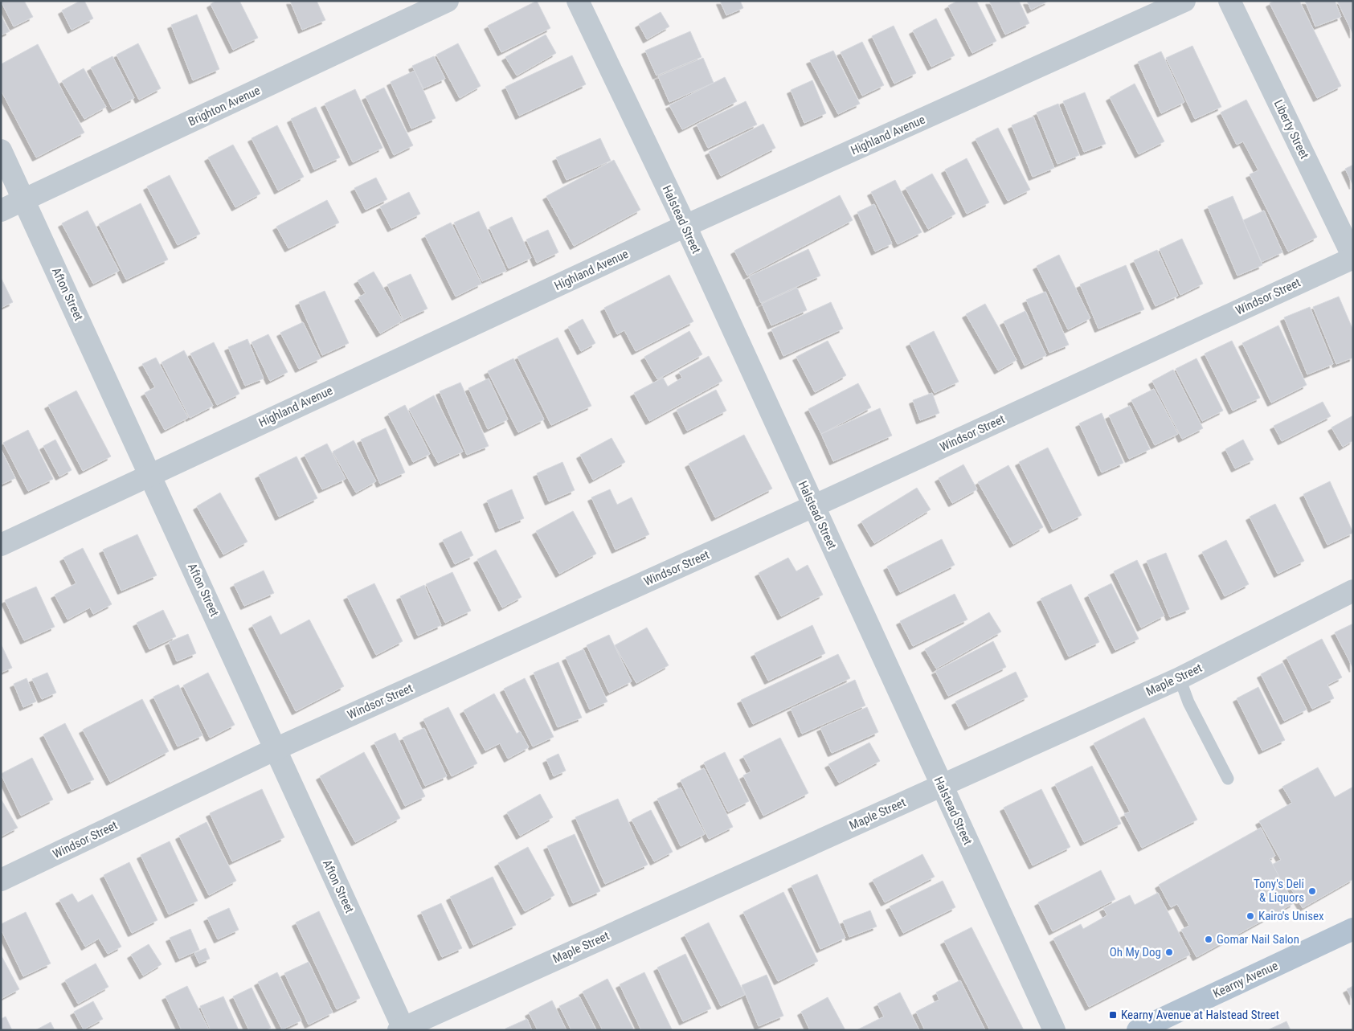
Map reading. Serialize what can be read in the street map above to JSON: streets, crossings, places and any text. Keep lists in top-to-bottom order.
{
  "streets": {
    "main road": ["Kearny Avenue"],
    "street": [
      "Brighton Avenue",
      "Liberty Street",
      "Highland Avenue",
      "Halstead Street",
      "Afton Street",
      "Windsor Street",
      "Maple Street"
    ]
  },
  "crossings": [
    ["Brighton Avenue", "Afton Street"],
    ["Liberty Street", "Windsor Street"],
    ["Highland Avenue", "Halstead Street"],
    ["Highland Avenue", "Afton Street"],
    ["Halstead Street", "Windsor Street"],
    ["Halstead Street", "Maple Street"],
    ["Afton Street", "Windsor Street"],
    ["Afton Street", "Maple Street"]
  ],
  "places": {
    "other": [
      "Tony's Deli & Liquors",
      "Kairo's Unisex",
      "Gomar Nail Salon",
      "Oh My Dog"
    ],
    "transit": ["Kearny Avenue at Halstead Street"]
  }
}
